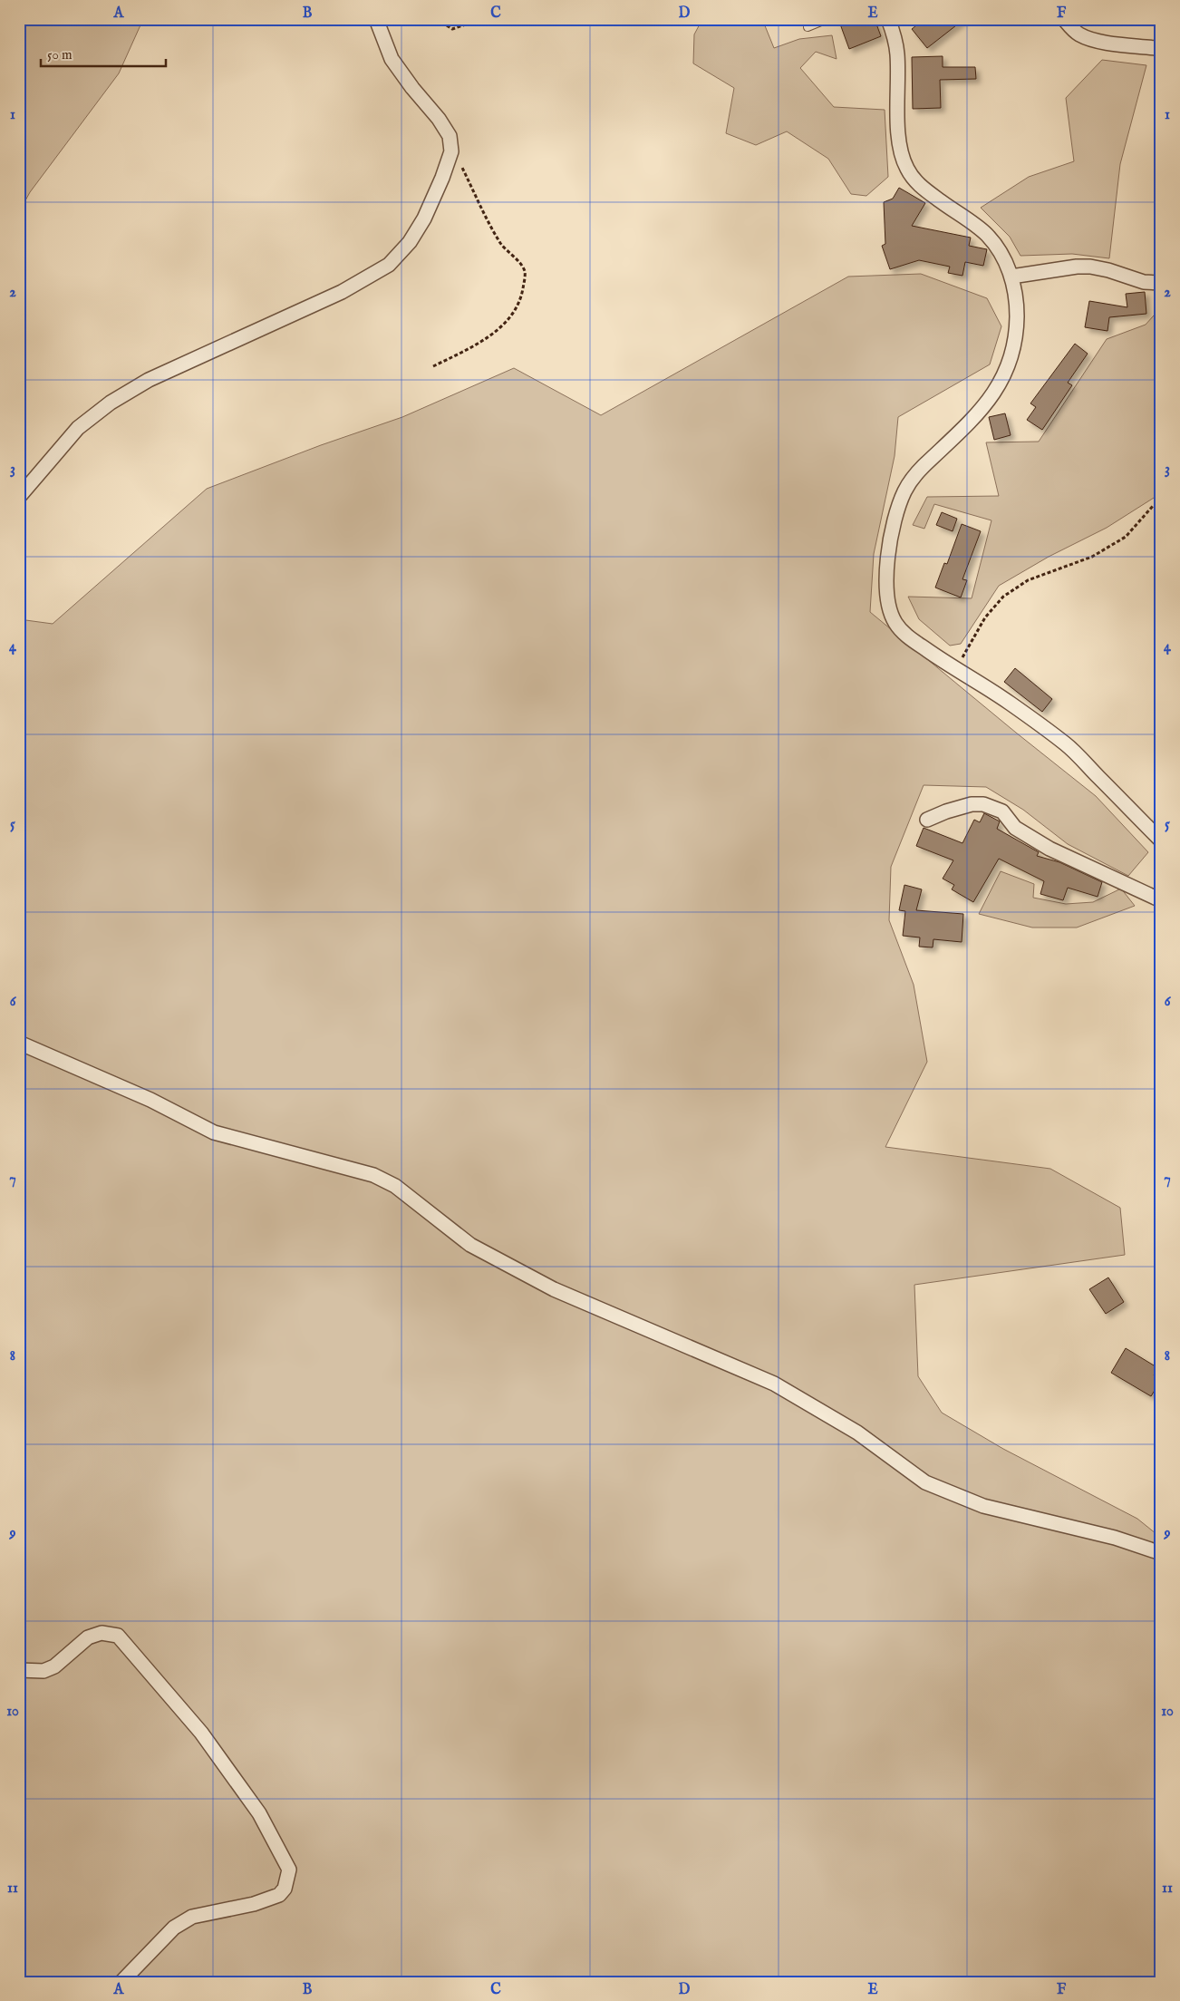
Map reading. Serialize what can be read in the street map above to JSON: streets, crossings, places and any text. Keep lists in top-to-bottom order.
{
  "scale_bar": "50 m",
  "grid": {
    "columns": [
      "A",
      "B",
      "C",
      "D",
      "E",
      "F"
    ],
    "rows": [
      "1",
      "2",
      "3",
      "4",
      "5",
      "6",
      "7",
      "8",
      "9",
      "10",
      "11"
    ]
  }
}
